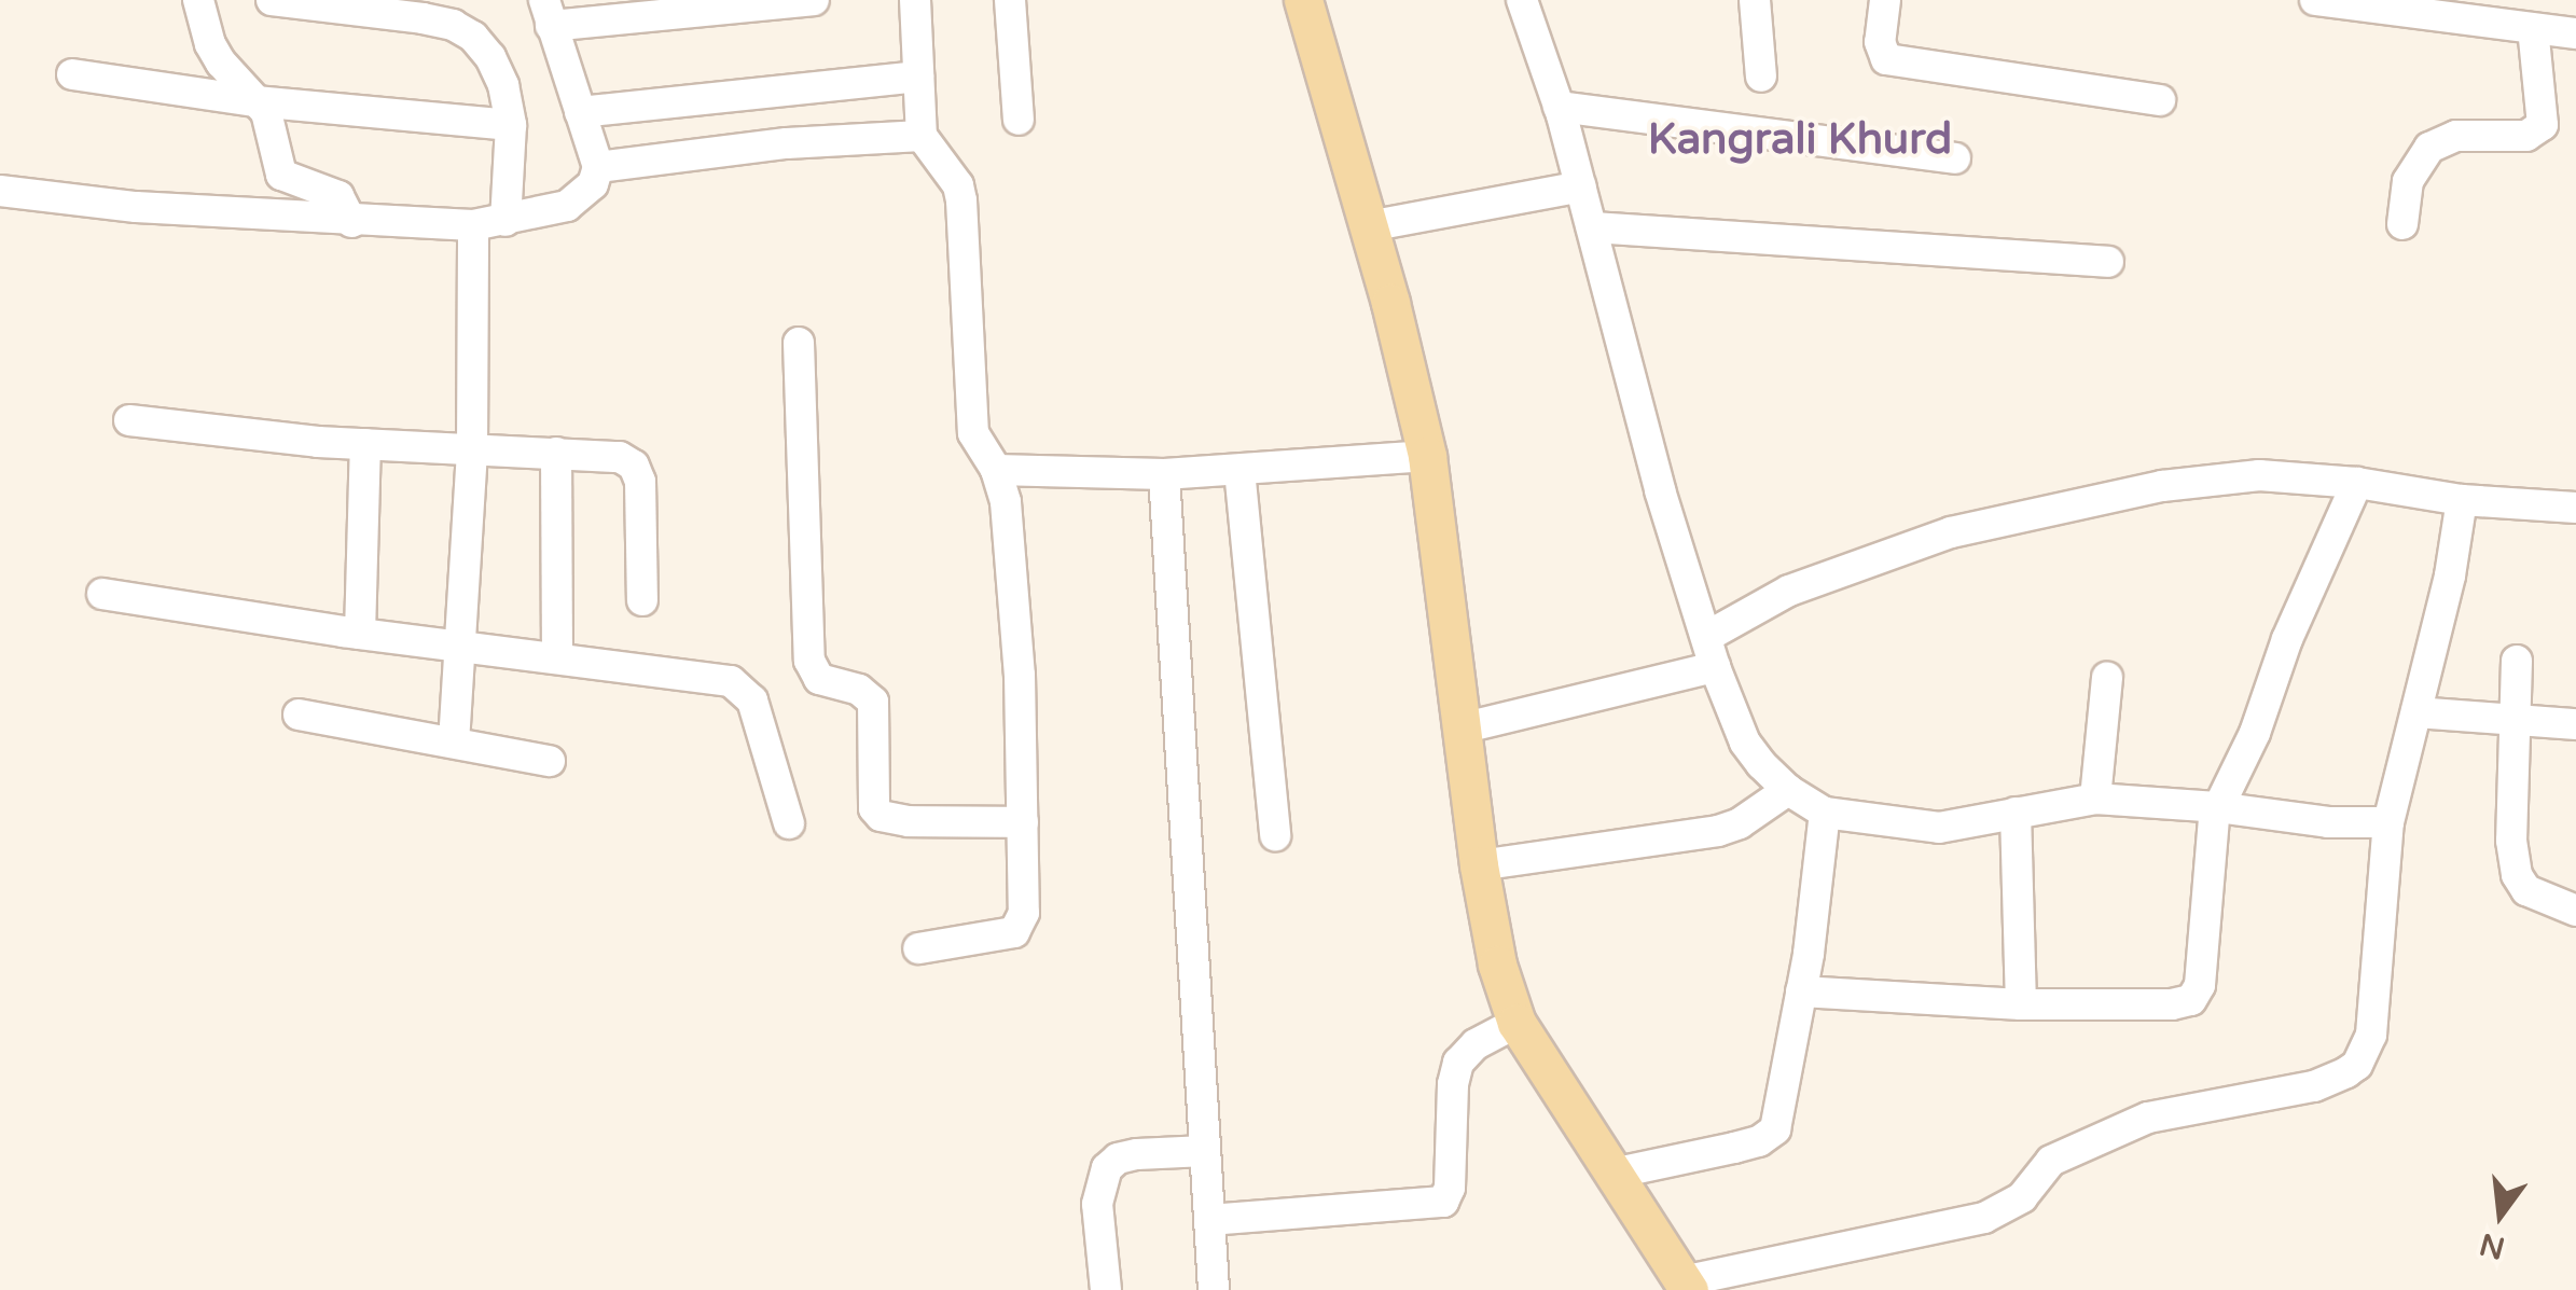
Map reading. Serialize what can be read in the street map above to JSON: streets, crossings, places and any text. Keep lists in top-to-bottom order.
{
  "districts": ["Kangrali Khurd"],
  "north": "bottom"
}
